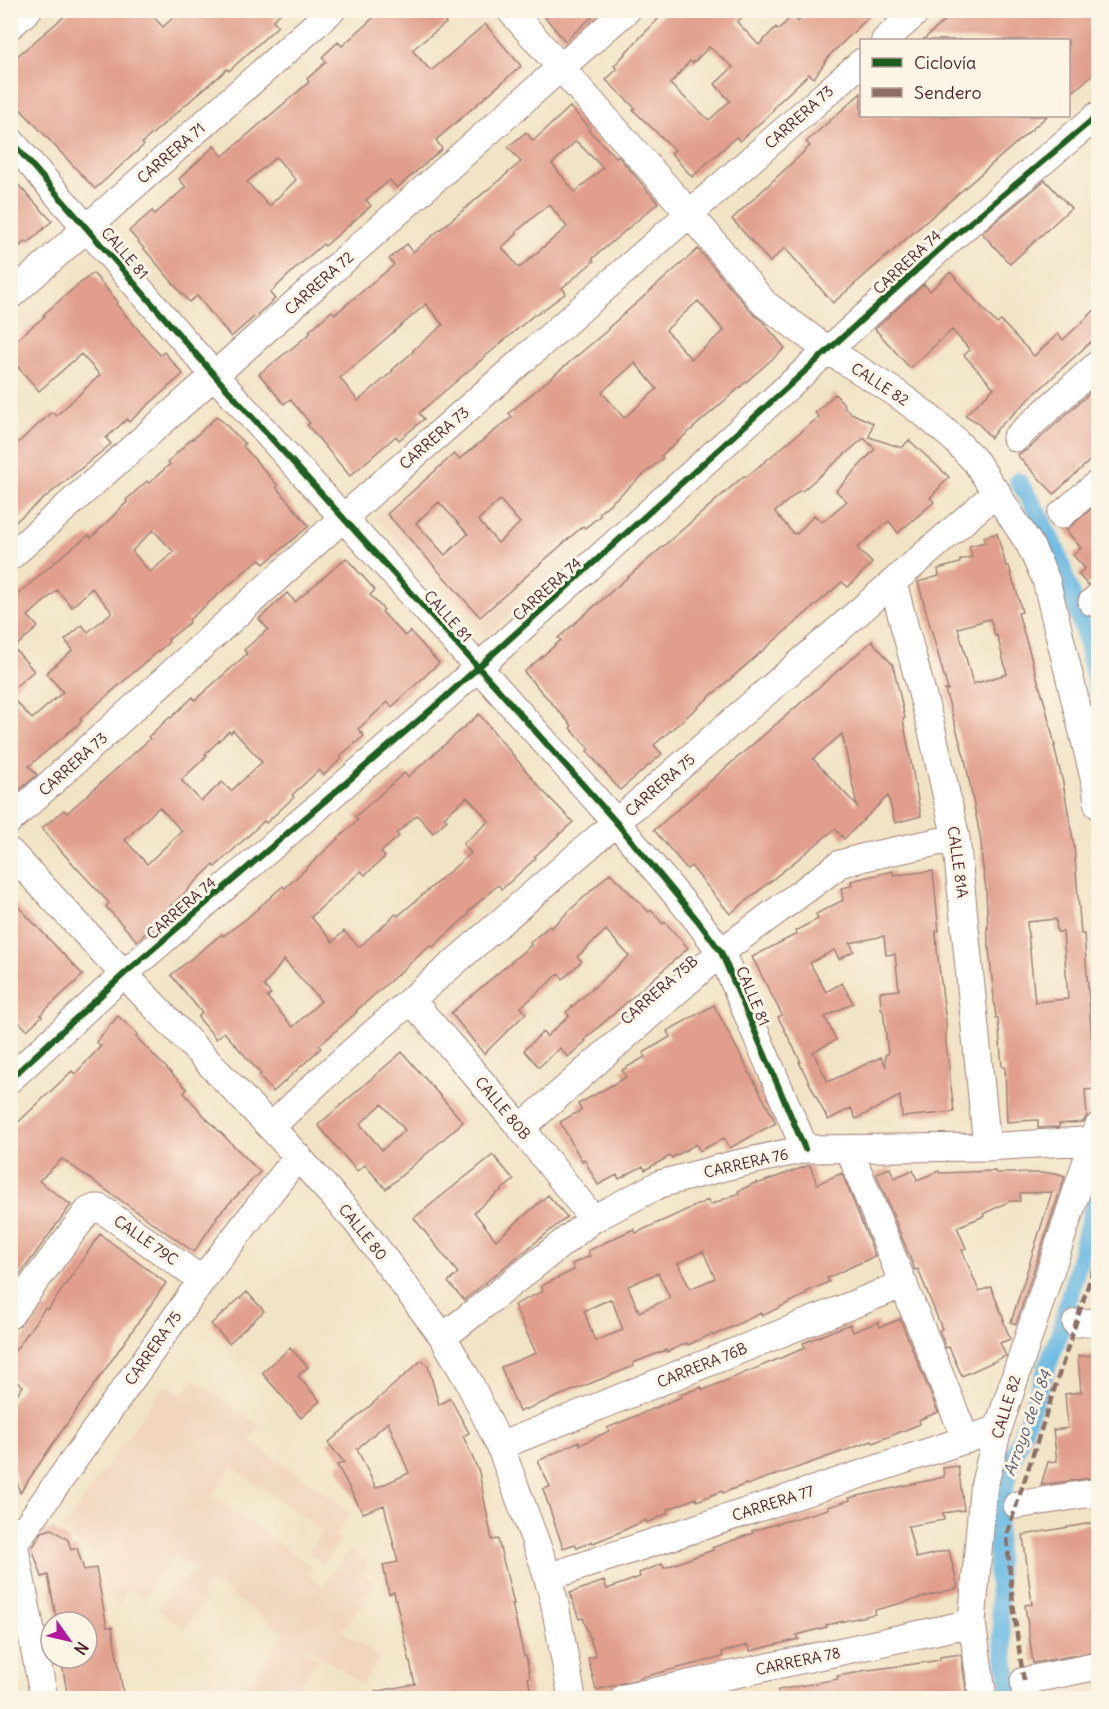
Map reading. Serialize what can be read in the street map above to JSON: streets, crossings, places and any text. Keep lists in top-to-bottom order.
{
  "streets": {
    "street": [
      "CARRERA 73",
      "CARRERA 71",
      "CALLE 81",
      "CARRERA 74",
      "CARRERA 72",
      "CALLE 82",
      "CARRERA 75",
      "CALLE 81A",
      "CARRERA 75B",
      "CALLE 80B",
      "CARRERA 76",
      "CALLE 80",
      "CALLE 79C",
      "CARRERA 76B",
      "CARRERA 77",
      "CARRERA 78"
    ]
  },
  "crossings": [
    ["CARRERA 73", "CALLE 81"],
    ["CARRERA 73", "CALLE 82"],
    ["CARRERA 71", "CALLE 81"],
    ["CALLE 81", "CARRERA 74"],
    ["CALLE 81", "CARRERA 72"],
    ["CALLE 81", "CARRERA 75"],
    ["CALLE 81", "CARRERA 75B"],
    ["CALLE 81", "CARRERA 76"],
    ["CARRERA 74", "CALLE 82"],
    ["CARRERA 74", "CALLE 80"],
    ["CARRERA 72", "CALLE 82"],
    ["CALLE 82", "CARRERA 75"],
    ["CALLE 82", "CARRERA 76"],
    ["CALLE 82", "CARRERA 77"],
    ["CALLE 82", "CARRERA 78"],
    ["CARRERA 75", "CALLE 81A"],
    ["CARRERA 75", "CALLE 80B"],
    ["CARRERA 75", "CALLE 80"],
    ["CARRERA 75", "CALLE 79C"],
    ["CALLE 81A", "CARRERA 75B"],
    ["CALLE 81A", "CARRERA 76"],
    ["CARRERA 75B", "CALLE 80B"],
    ["CALLE 80B", "CARRERA 76"],
    ["CARRERA 76", "CALLE 80"],
    ["CALLE 80", "CARRERA 76B"],
    ["CALLE 80", "CARRERA 77"]
  ],
  "water": ["Arroyo de la 84"],
  "legend": ["Ciclovía", "Sendero"],
  "north": "bottom right"
}
